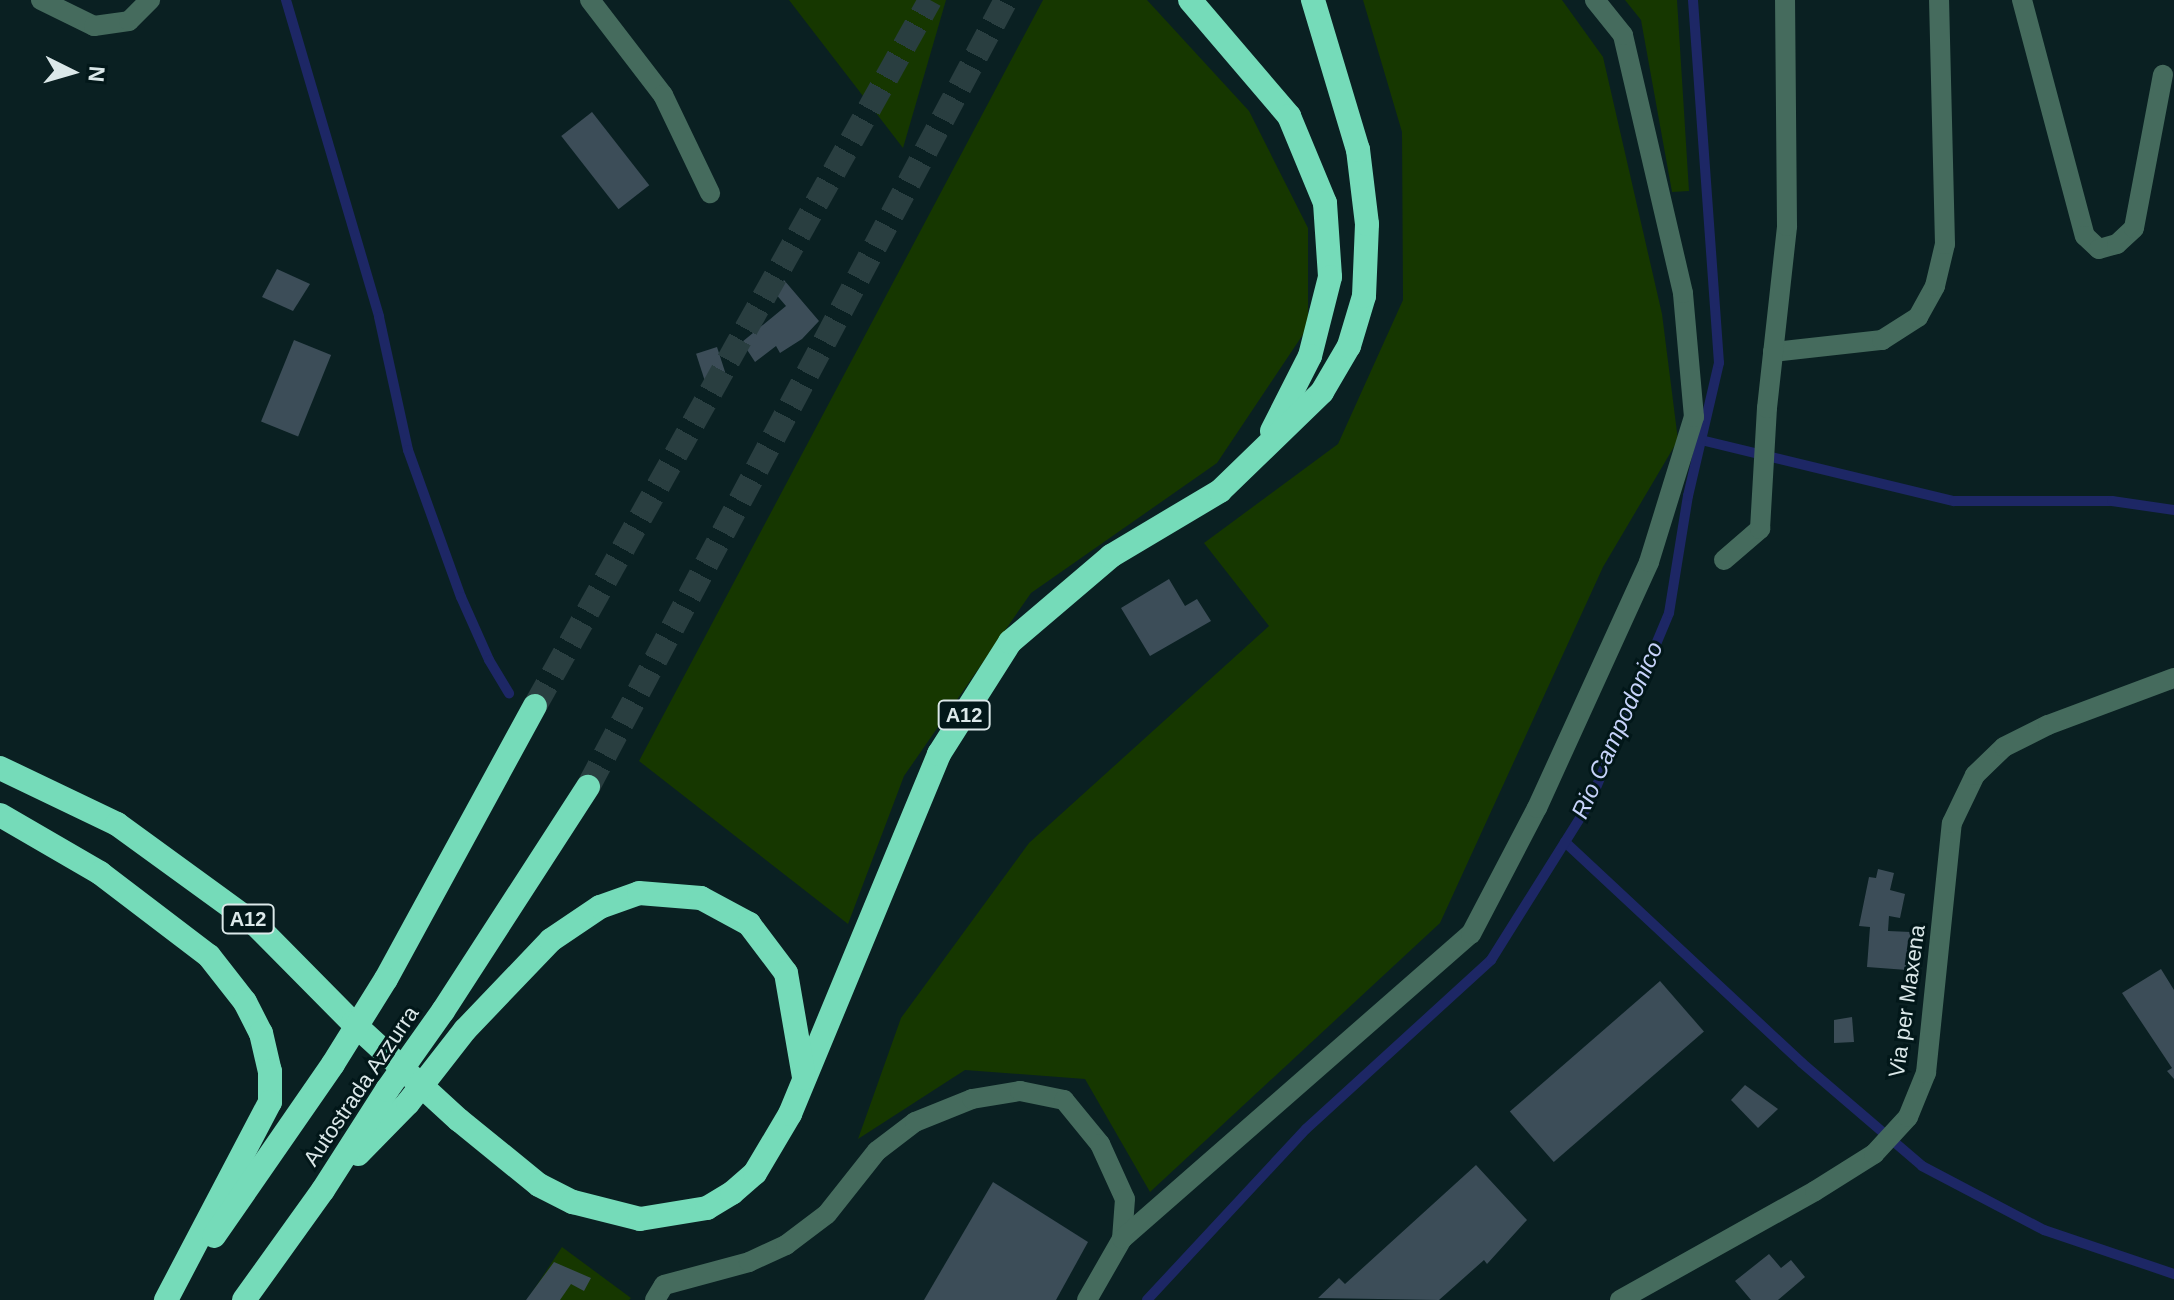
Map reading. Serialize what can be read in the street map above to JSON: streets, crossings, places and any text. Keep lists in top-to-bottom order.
{
  "streets": {
    "highway": ["A12", "Autostrada Azzurra"],
    "street": ["Via per Maxena"]
  },
  "crossings": [
    ["A12", "Autostrada Azzurra"]
  ],
  "water": ["Rio Campodonico"],
  "north": "right"
}
